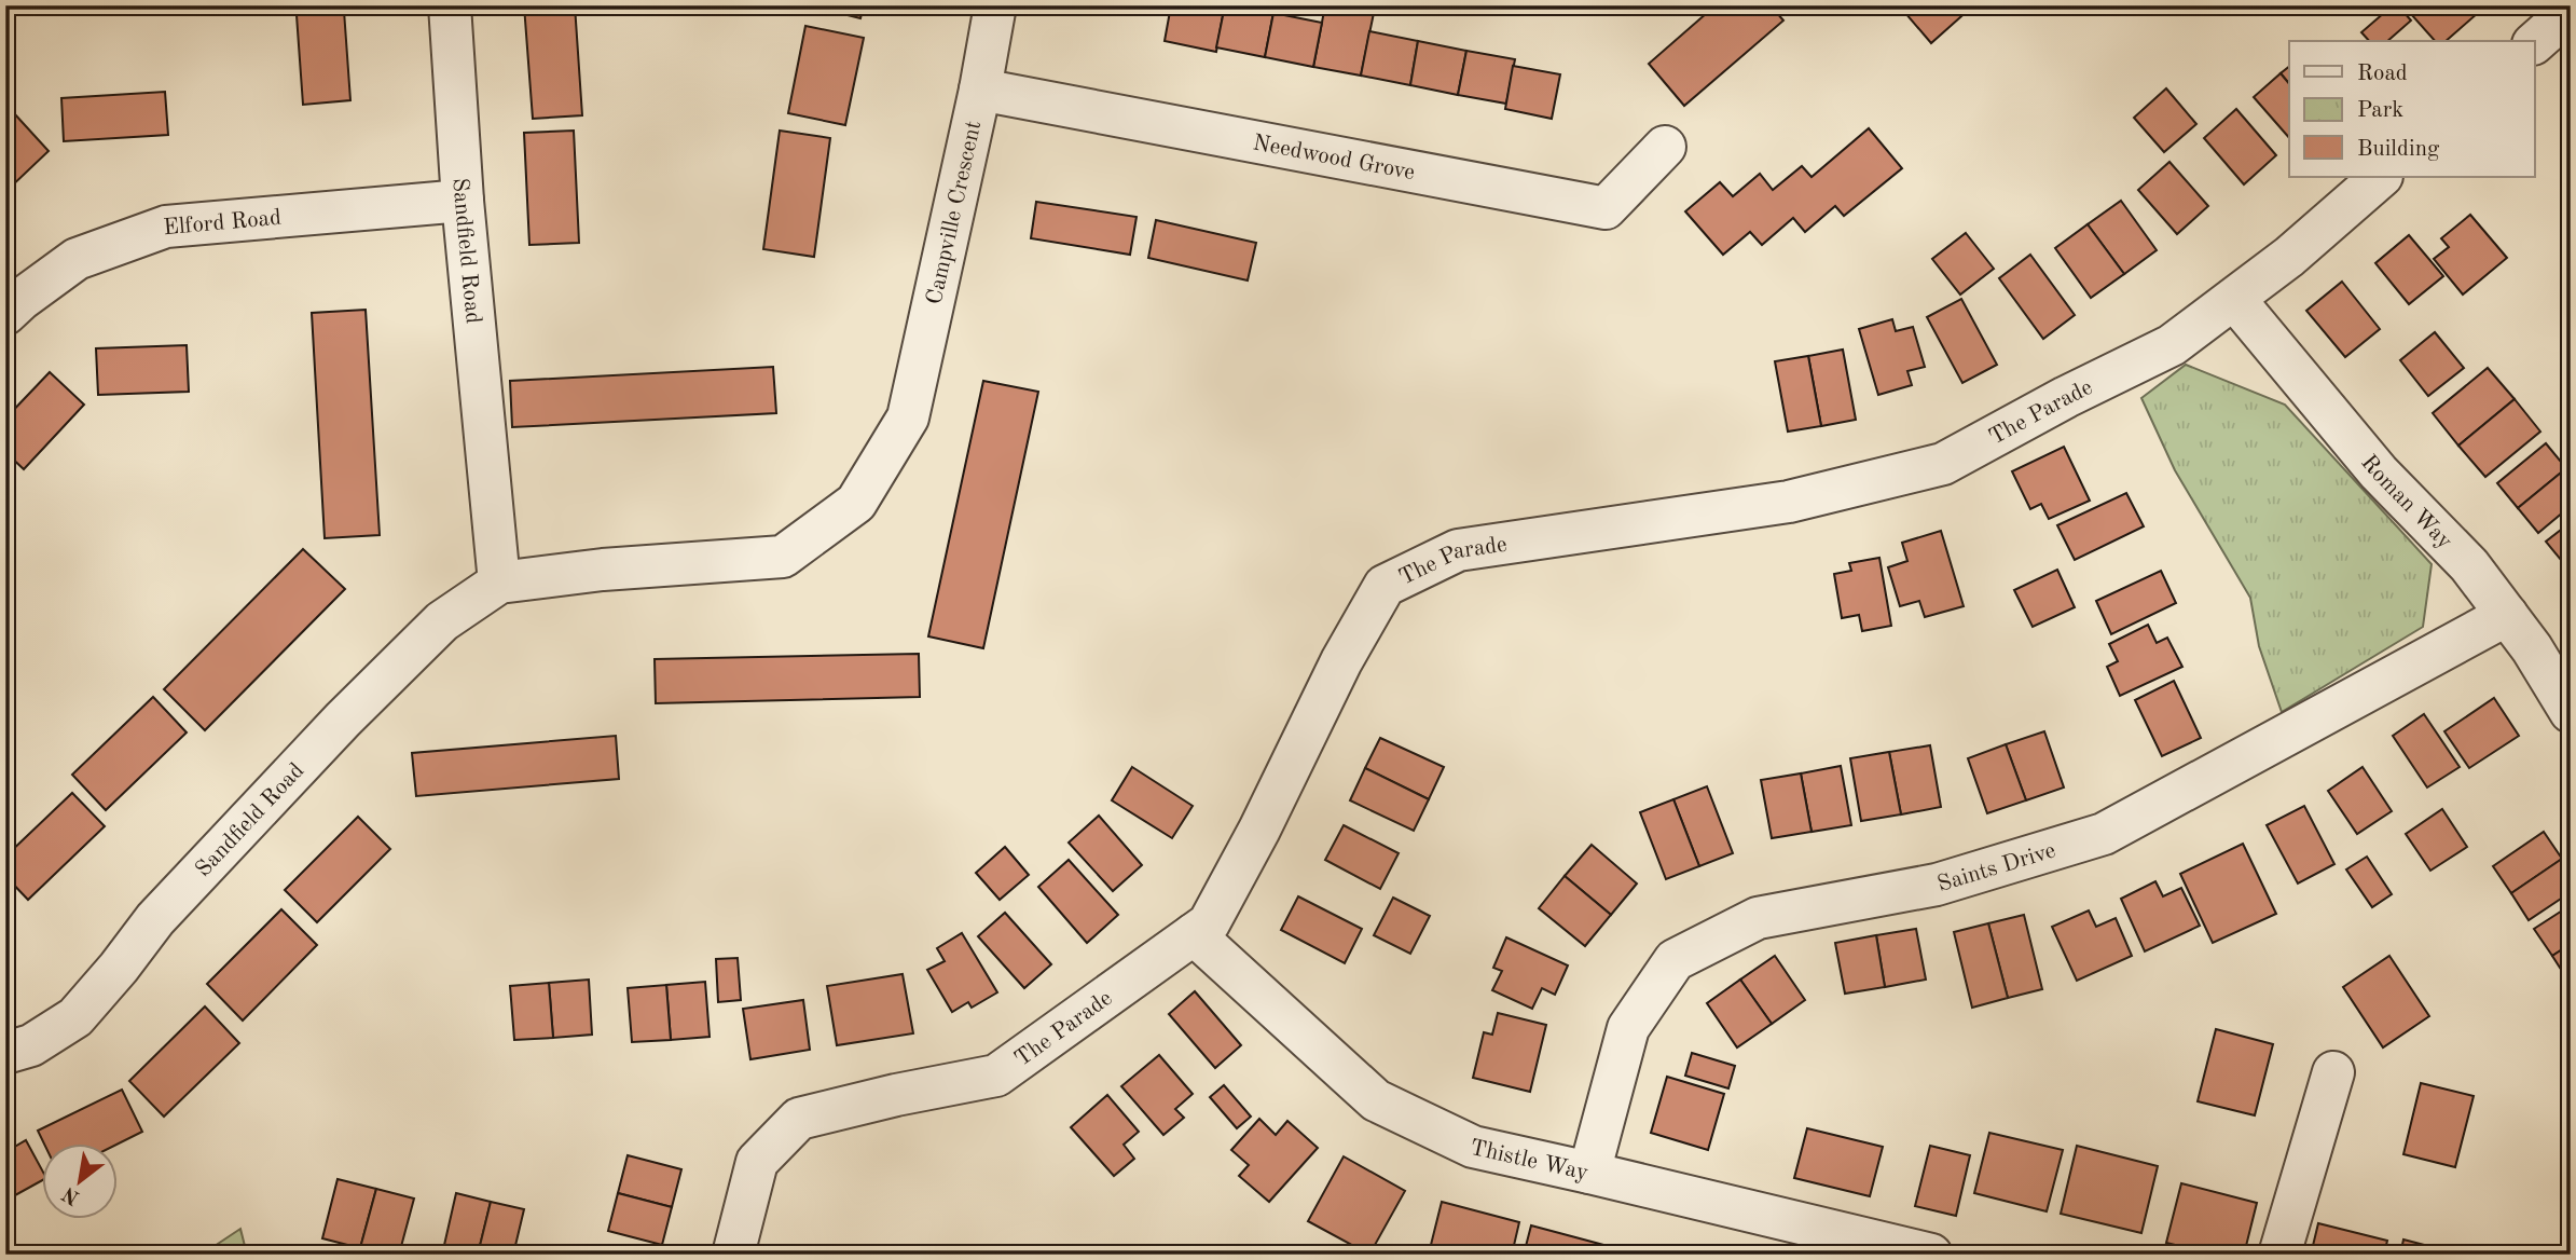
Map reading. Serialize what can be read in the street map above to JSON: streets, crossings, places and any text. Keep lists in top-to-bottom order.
{
  "streets": {
    "street": [
      "Needwood Grove",
      "Campville Crescent",
      "Elford Road",
      "Sandfield Road",
      "The Parade",
      "Roman Way",
      "Saints Drive",
      "Thistle Way"
    ]
  },
  "crossings": [
    ["Needwood Grove", "Campville Crescent"],
    ["Campville Crescent", "Sandfield Road"],
    ["Elford Road", "Sandfield Road"],
    ["The Parade", "Roman Way"],
    ["The Parade", "Thistle Way"],
    ["Roman Way", "Saints Drive"],
    ["Saints Drive", "Thistle Way"]
  ],
  "legend": ["Road", "Park", "Building"],
  "north": "bottom left"
}
